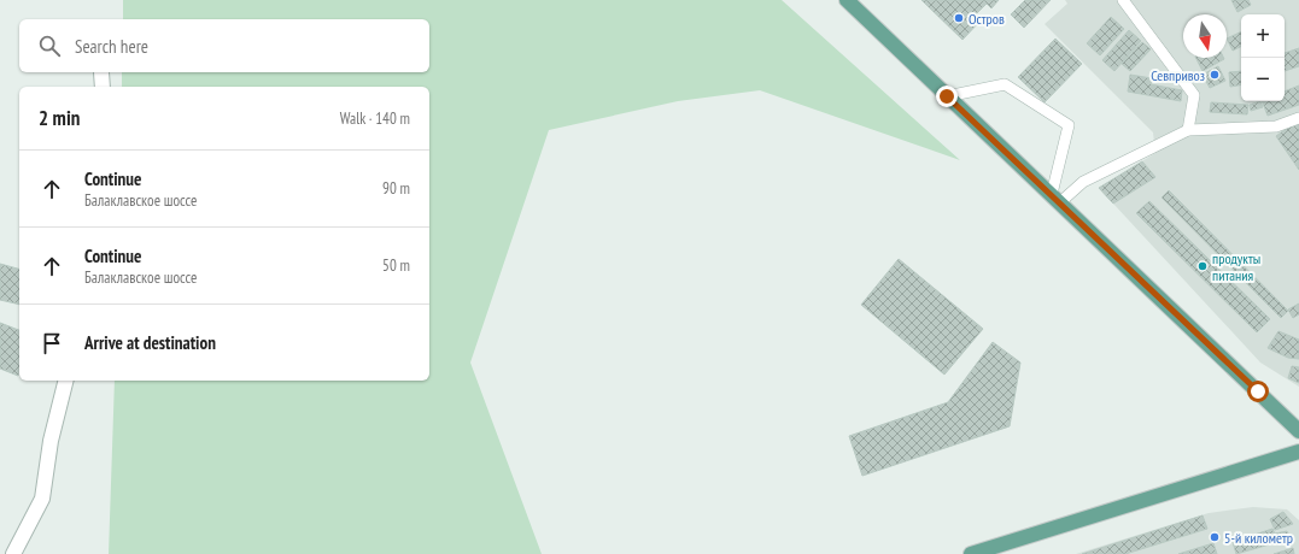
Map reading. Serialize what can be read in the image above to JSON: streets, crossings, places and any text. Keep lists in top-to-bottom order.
{
  "places": [
    "Остров",
    "Севпривоз",
    "продукты питания",
    "5-й километр"
  ],
  "north": "bottom",
  "page": {
    "map_buttons": ["+", "−"],
    "search": "Search here",
    "heading": ["2 min", "Walk · 140 m"],
    "list": [
      ["Continue", "Балаклавское шоссе", "90 m"],
      ["Continue", "Балаклавское шоссе", "50 m"],
      "Arrive at destination"
    ]
  }
}
